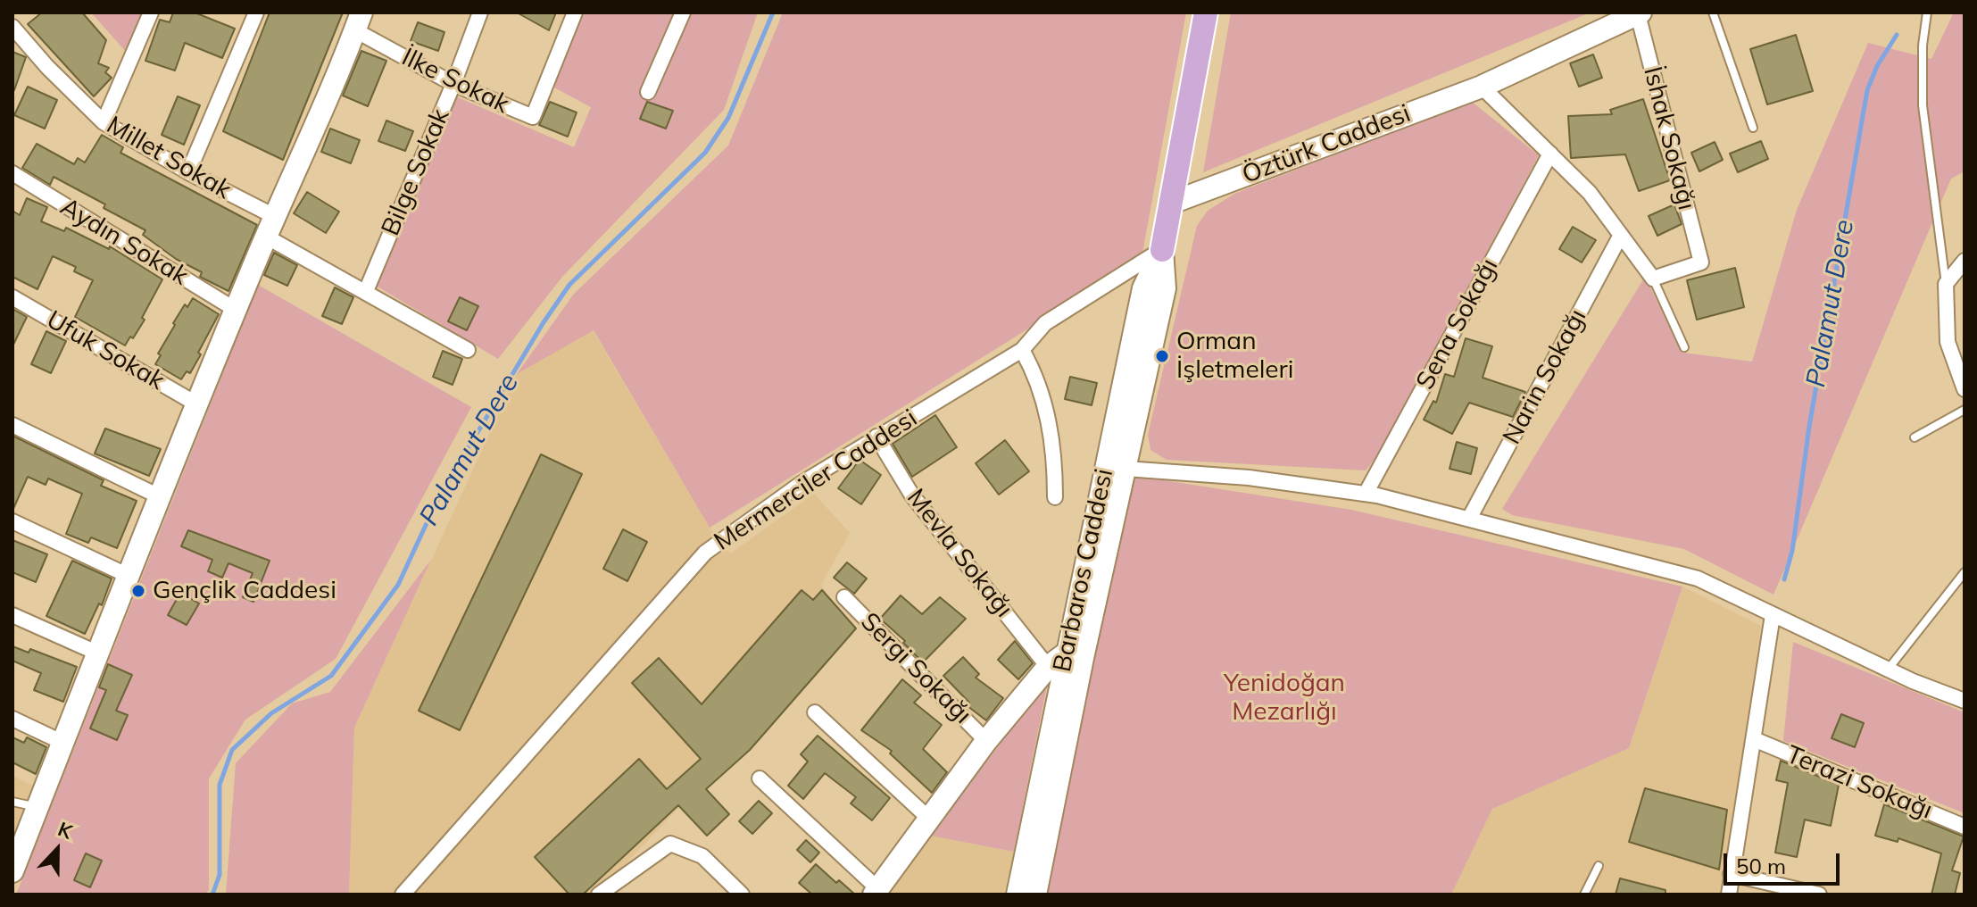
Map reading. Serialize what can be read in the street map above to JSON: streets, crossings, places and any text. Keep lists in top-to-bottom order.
{
  "streets": {
    "main road": ["Öztürk Caddesi", "Barbaros Caddesi"],
    "street": [
      "İlke Sokak",
      "İshak Sokağı",
      "Millet Sokak",
      "Bilge Sokak",
      "Aydın Sokak",
      "Sena Sokağı",
      "Ufuk Sokak",
      "Narin Sokağı",
      "Mermerciler Caddesi",
      "Mevla Sokağı",
      "Sergi Sokağı",
      "Terazi Sokağı"
    ]
  },
  "crossings": [
    ["İlke Sokak", "Bilge Sokak"],
    ["İshak Sokağı", "Öztürk Caddesi"],
    ["Öztürk Caddesi", "Barbaros Caddesi"],
    ["Millet Sokak", "Bilge Sokak"],
    ["Mermerciler Caddesi", "Mevla Sokağı"],
    ["Mermerciler Caddesi", "Barbaros Caddesi"]
  ],
  "water": ["Palamut Dere"],
  "parks": ["Yenidoğan Mezarlığı"],
  "places": ["Orman İşletmeleri", "Gençlik Caddesi"],
  "scale_bar": "50 m",
  "north": "top"
}
